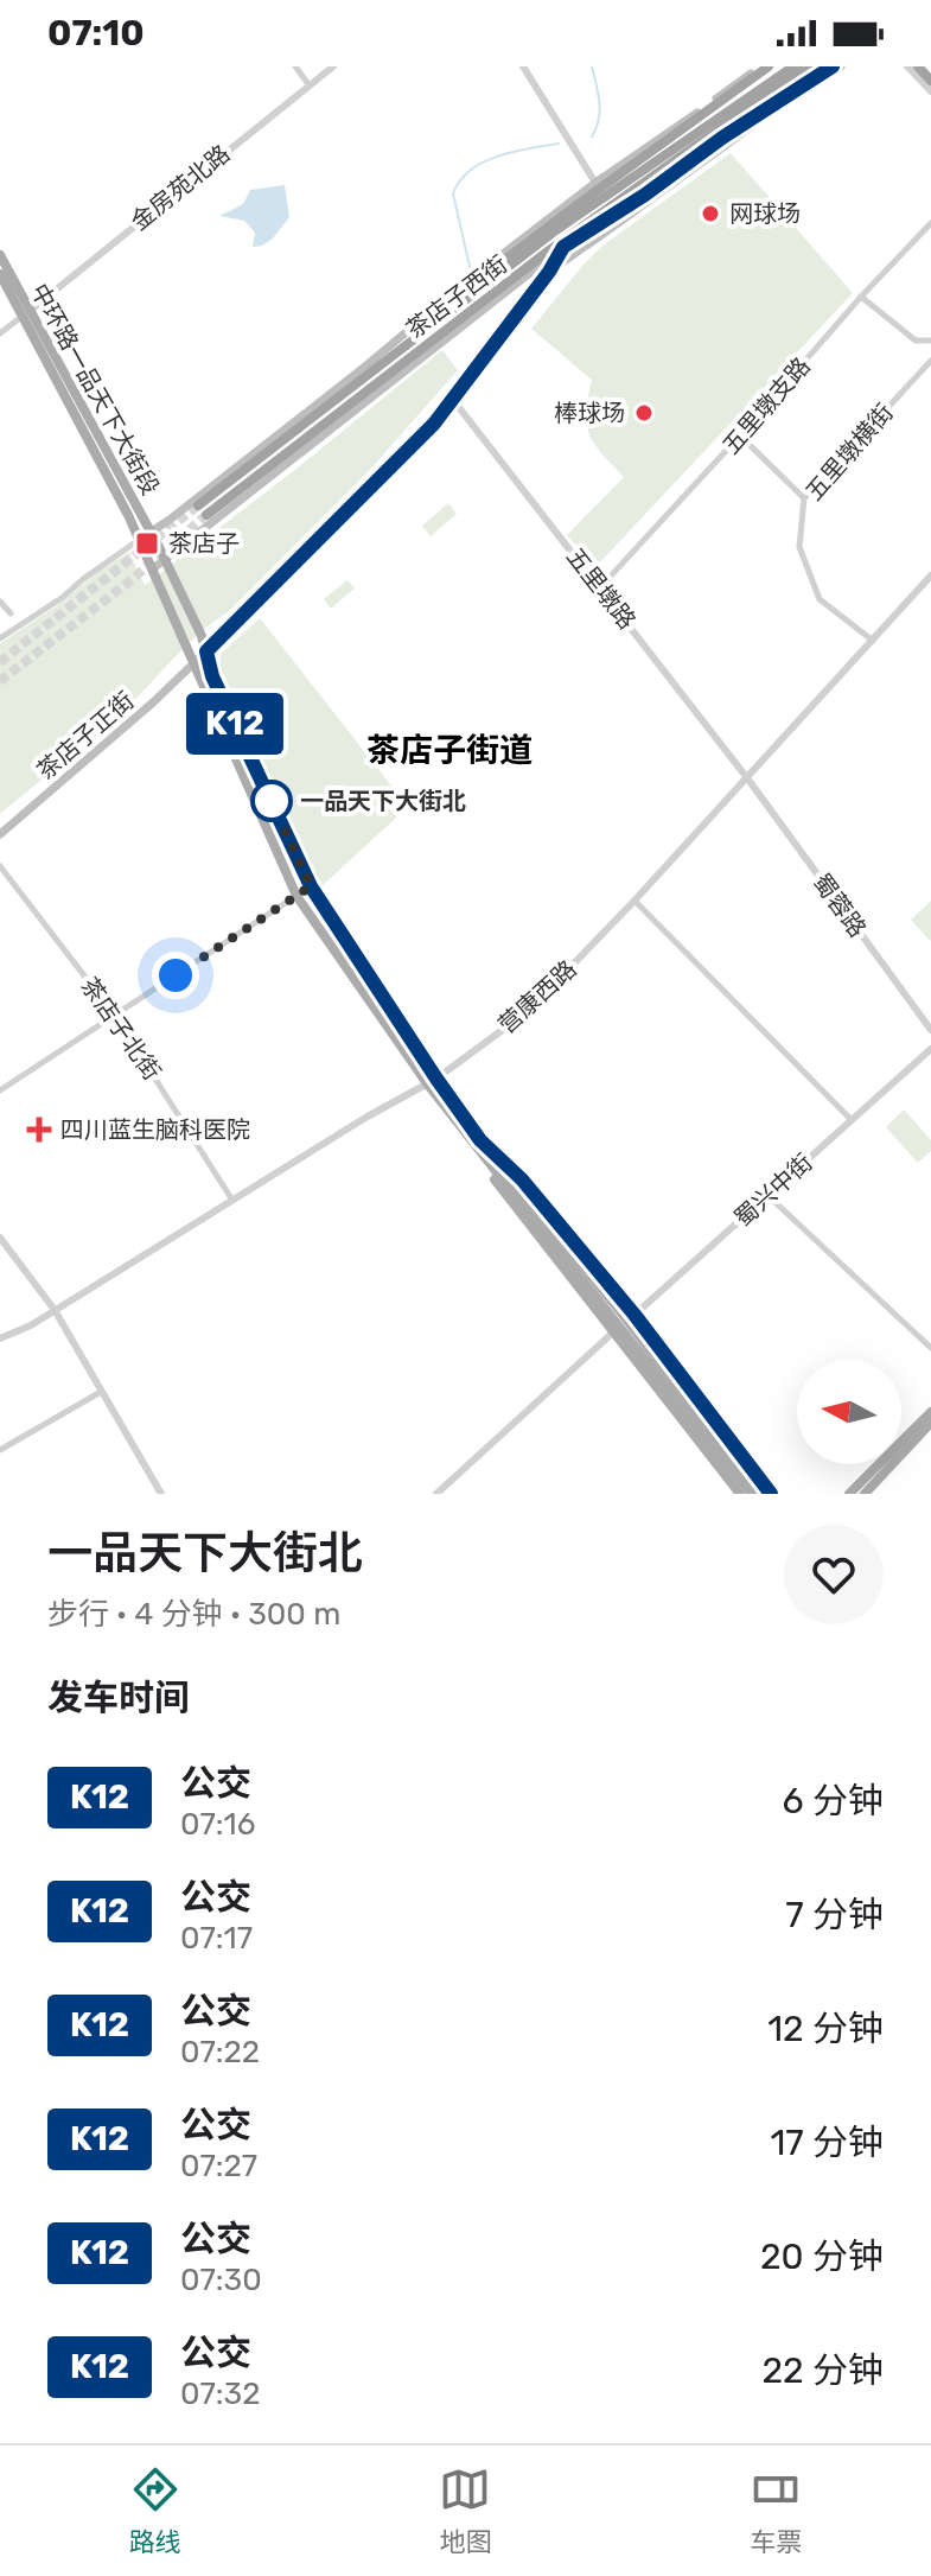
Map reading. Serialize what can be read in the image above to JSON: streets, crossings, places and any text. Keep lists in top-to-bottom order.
{
  "streets": {
    "highway": ["茶店子西街"],
    "main road": ["中环路一品天下大街段", "茶店子正街"],
    "street": [
      "金房苑北路",
      "五里墩支路",
      "五里墩横街",
      "五里墩路",
      "蜀蓉路",
      "营康西路",
      "茶店子北街",
      "蜀兴中街"
    ]
  },
  "crossings": [
    ["金房苑北路", "中环路一品天下大街段"],
    ["中环路一品天下大街段", "茶店子正街"],
    ["中环路一品天下大街段", "营康西路"],
    ["中环路一品天下大街段", "蜀兴中街"],
    ["五里墩支路", "五里墩路"],
    ["五里墩横街", "营康西路"],
    ["五里墩路", "蜀蓉路"],
    ["五里墩路", "营康西路"],
    ["蜀蓉路", "营康西路"],
    ["营康西路", "茶店子北街"]
  ],
  "districts": ["茶店子街道"],
  "places": {
    "other": ["网球场", "棒球场", "一品天下大街北"],
    "transit": ["茶店子"],
    "health": ["四川蓝生脑科医院"]
  },
  "lines": ["bus line K12"],
  "north": "left",
  "page": {
    "status": "07:10",
    "on_map": "K12",
    "heading": [
      ["一品天下大街北", "步行 · 4 分钟 · 300 m"],
      "发车时间"
    ],
    "list": [
      {
        "mark": "K12",
        "name": "公交",
        "note": "07:16",
        "value": "6 分钟"
      },
      {
        "mark": "K12",
        "name": "公交",
        "note": "07:17",
        "value": "7 分钟"
      },
      {
        "mark": "K12",
        "name": "公交",
        "note": "07:22",
        "value": "12 分钟"
      },
      {
        "mark": "K12",
        "name": "公交",
        "note": "07:27",
        "value": "17 分钟"
      },
      {
        "mark": "K12",
        "name": "公交",
        "note": "07:30",
        "value": "20 分钟"
      },
      {
        "mark": "K12",
        "name": "公交",
        "note": "07:32",
        "value": "22 分钟"
      }
    ],
    "tabs": ["路线", "地图", "车票"]
  }
}
